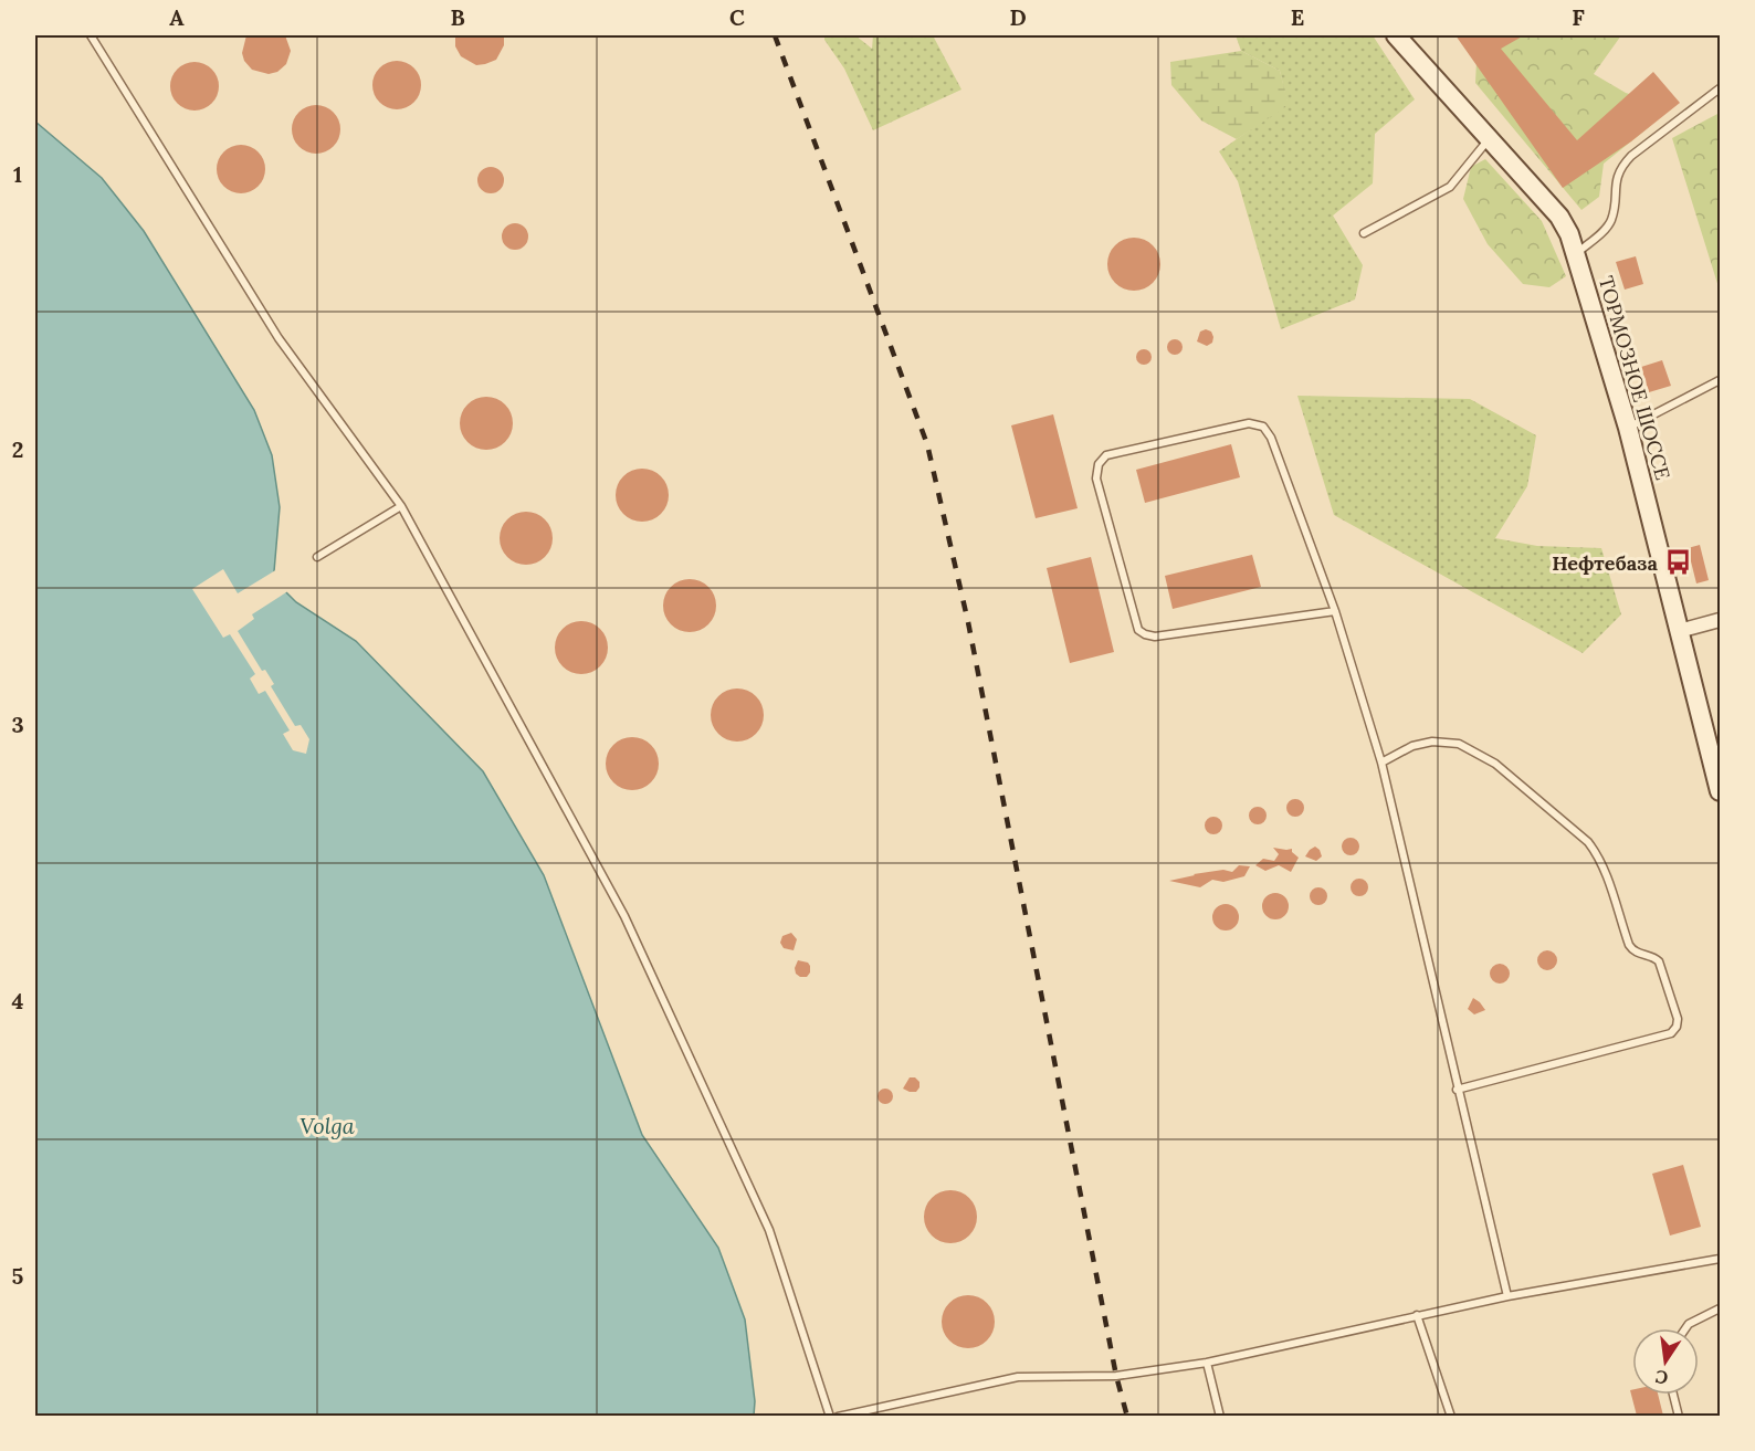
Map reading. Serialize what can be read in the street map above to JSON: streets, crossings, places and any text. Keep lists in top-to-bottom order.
{
  "streets": {
    "street": ["ТОРМОЗНОЕ ШОССЕ"]
  },
  "water": ["Volga"],
  "places": {
    "bus stop": ["Нефтебаза"]
  },
  "north": "bottom",
  "grid": {
    "columns": [
      "A",
      "B",
      "C",
      "D",
      "E",
      "F"
    ],
    "rows": [
      "1",
      "2",
      "3",
      "4",
      "5"
    ]
  }
}
